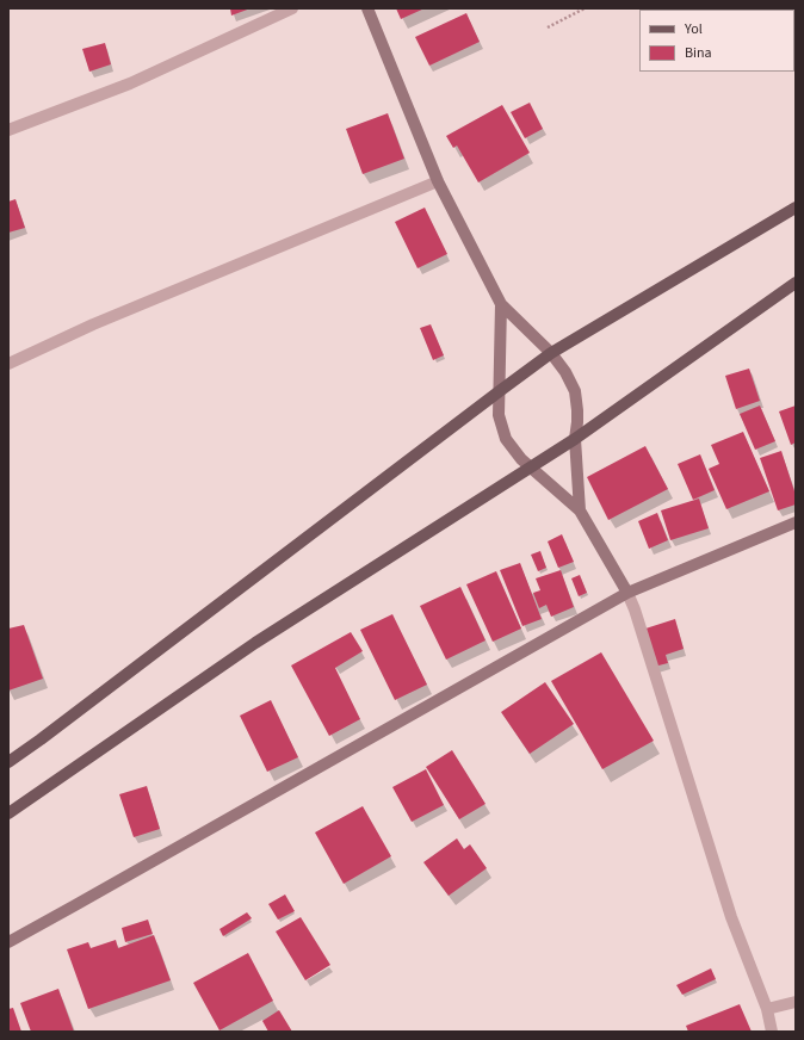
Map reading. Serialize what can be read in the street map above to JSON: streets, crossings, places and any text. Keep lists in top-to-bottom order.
{
  "legend": ["Yol", "Bina"]
}
